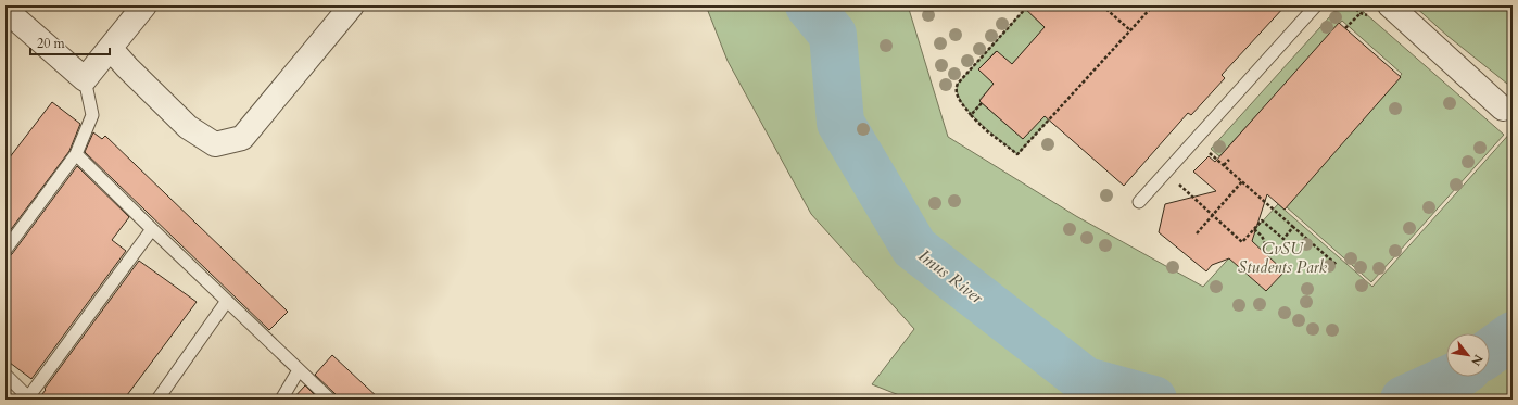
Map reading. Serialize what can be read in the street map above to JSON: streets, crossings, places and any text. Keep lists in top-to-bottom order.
{
  "water": ["Imus River"],
  "parks": ["CvSU Students Park"],
  "scale_bar": "20 m",
  "north": "bottom right"
}
